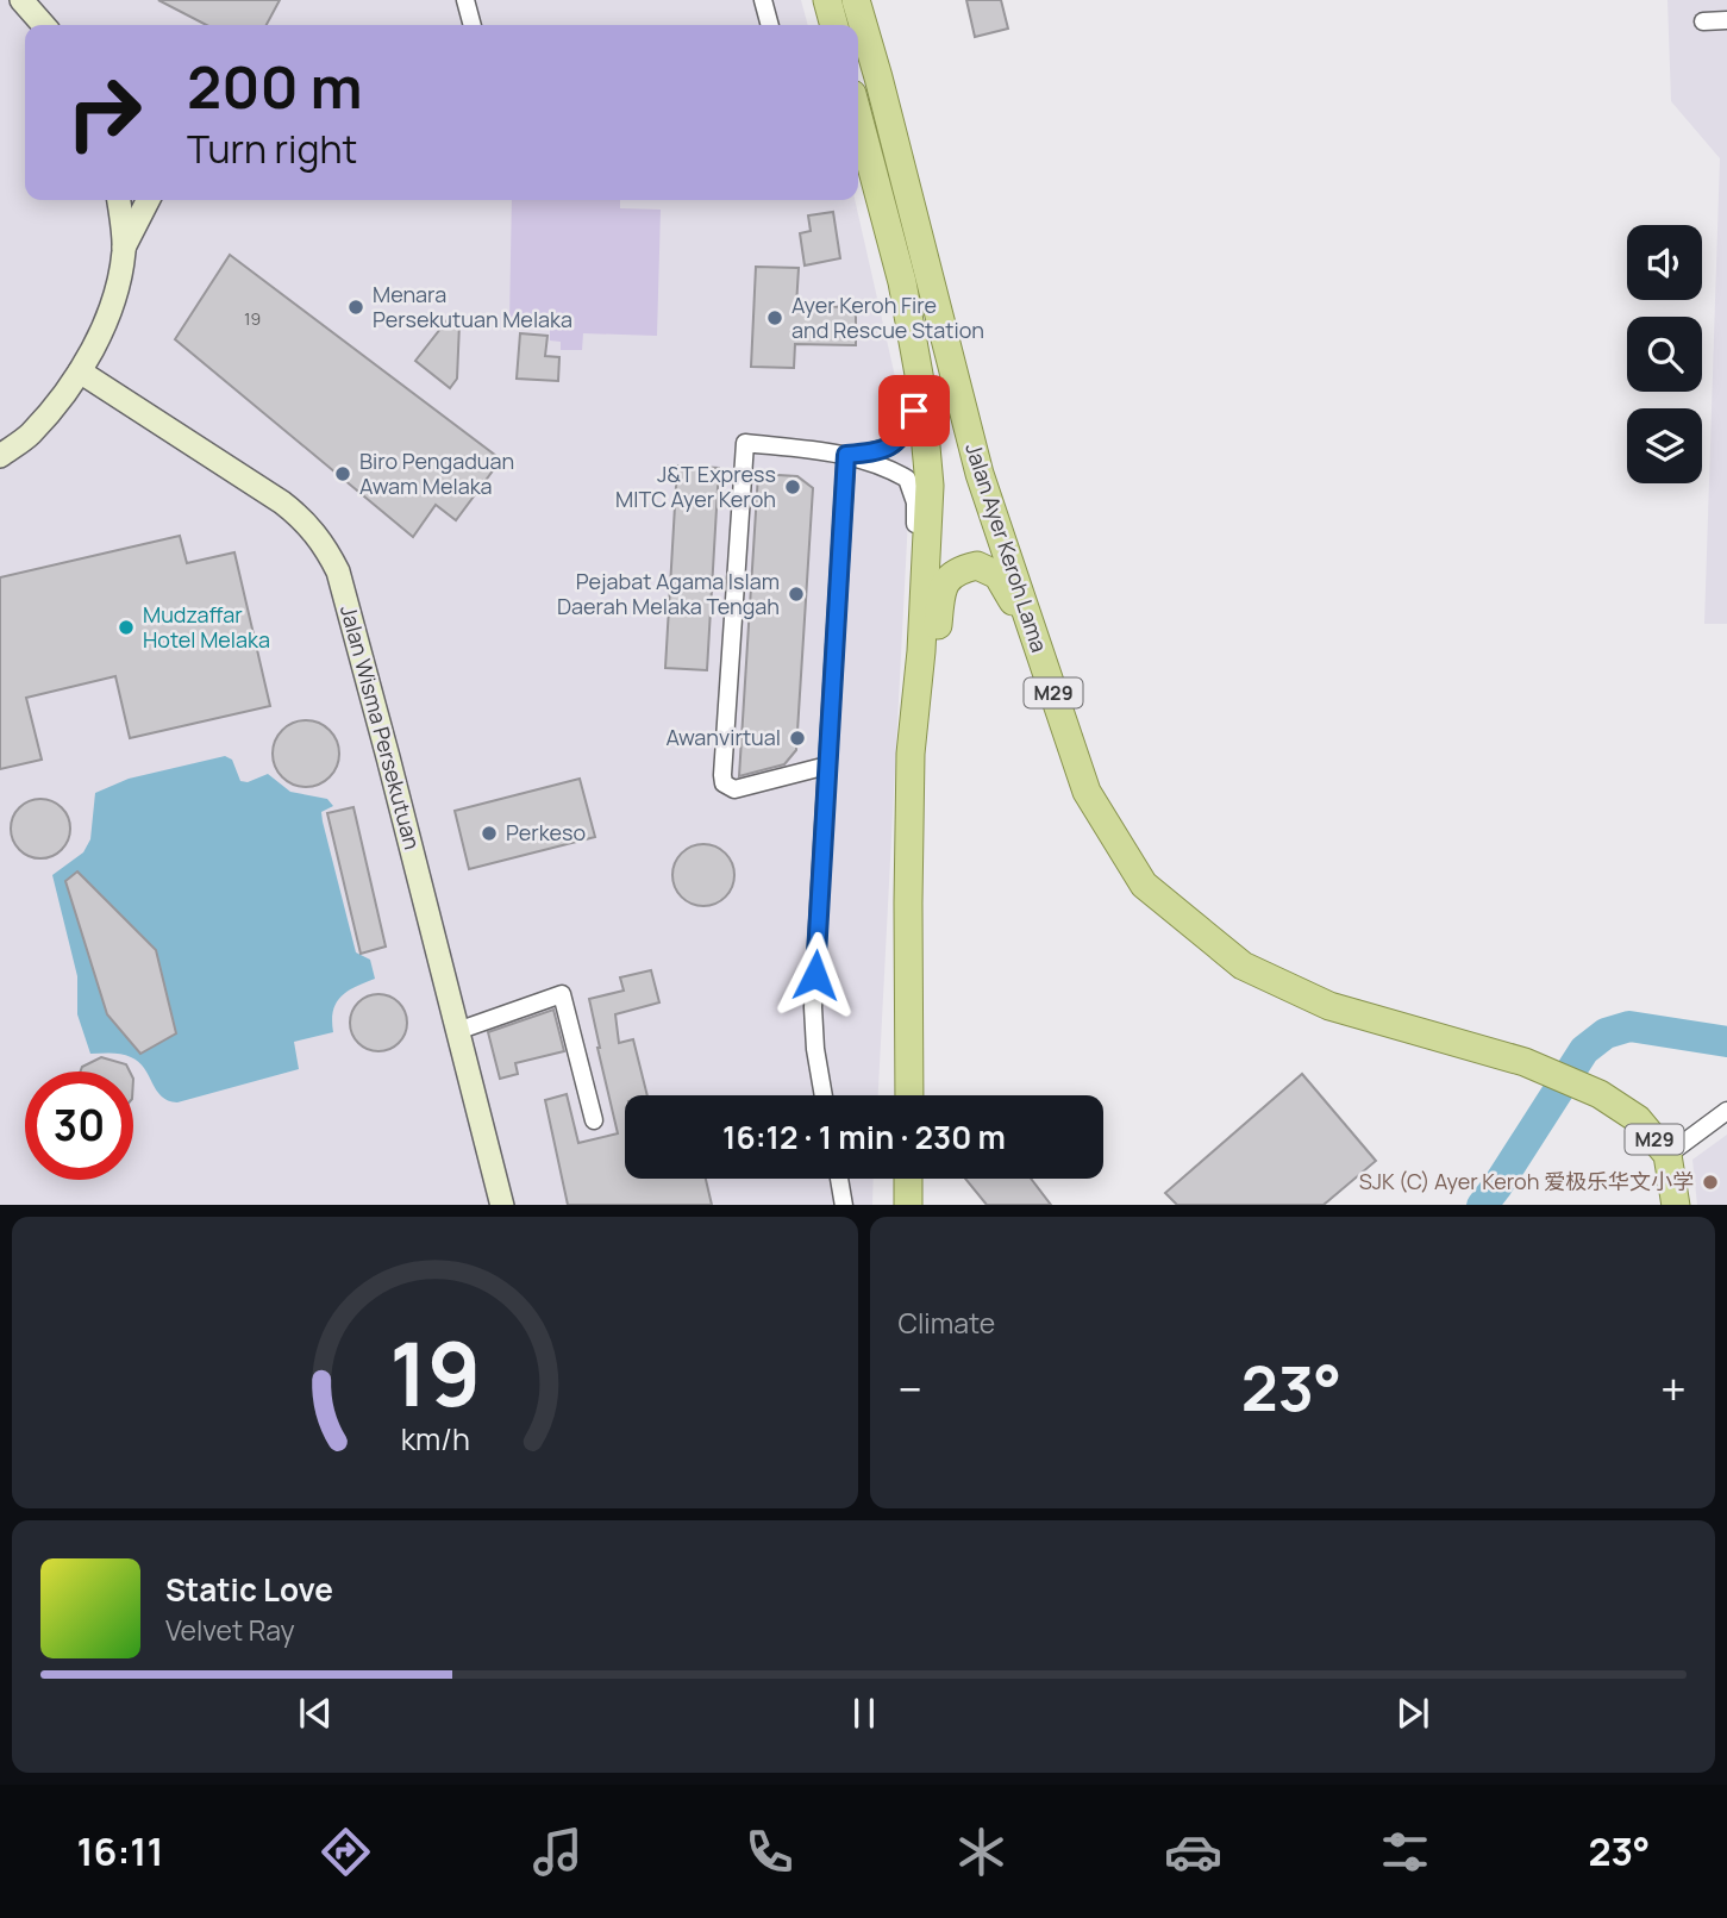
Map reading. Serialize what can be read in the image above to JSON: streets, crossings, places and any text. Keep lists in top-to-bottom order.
{
  "streets": {
    "main road": ["Jalan Ayer Keroh Lama", "M29"],
    "street": ["Jalan Wisma Persekutuan"]
  },
  "crossings": [
    ["Jalan Ayer Keroh Lama", "M29"]
  ],
  "places": [
    "Menara Persekutuan Melaka",
    "Ayer Keroh Fire and Rescue Station",
    "Biro Pengaduan Awam Melaka",
    "J&T Express MITC Ayer Keroh",
    "Pejabat Agama Islam Daerah Melaka Tengah",
    "Mudzaffar Hotel Melaka",
    "Awanvirtual",
    "Perkeso",
    "SJK (C) Ayer Keroh 爱极乐华文小学"
  ],
  "house_numbers": ["19"],
  "page": {
    "turn": ["200 m", "Turn right"],
    "limit": "30",
    "trip": "16:12 · 1 min · 230 m",
    "tile": "Climate",
    "heat": ["−", "23°", "+"],
    "song": ["Static Love", "Velvet Ray"],
    "tabs": ["16:11", "23°"],
    "gauge": ["19", "km/h"]
  }
}
